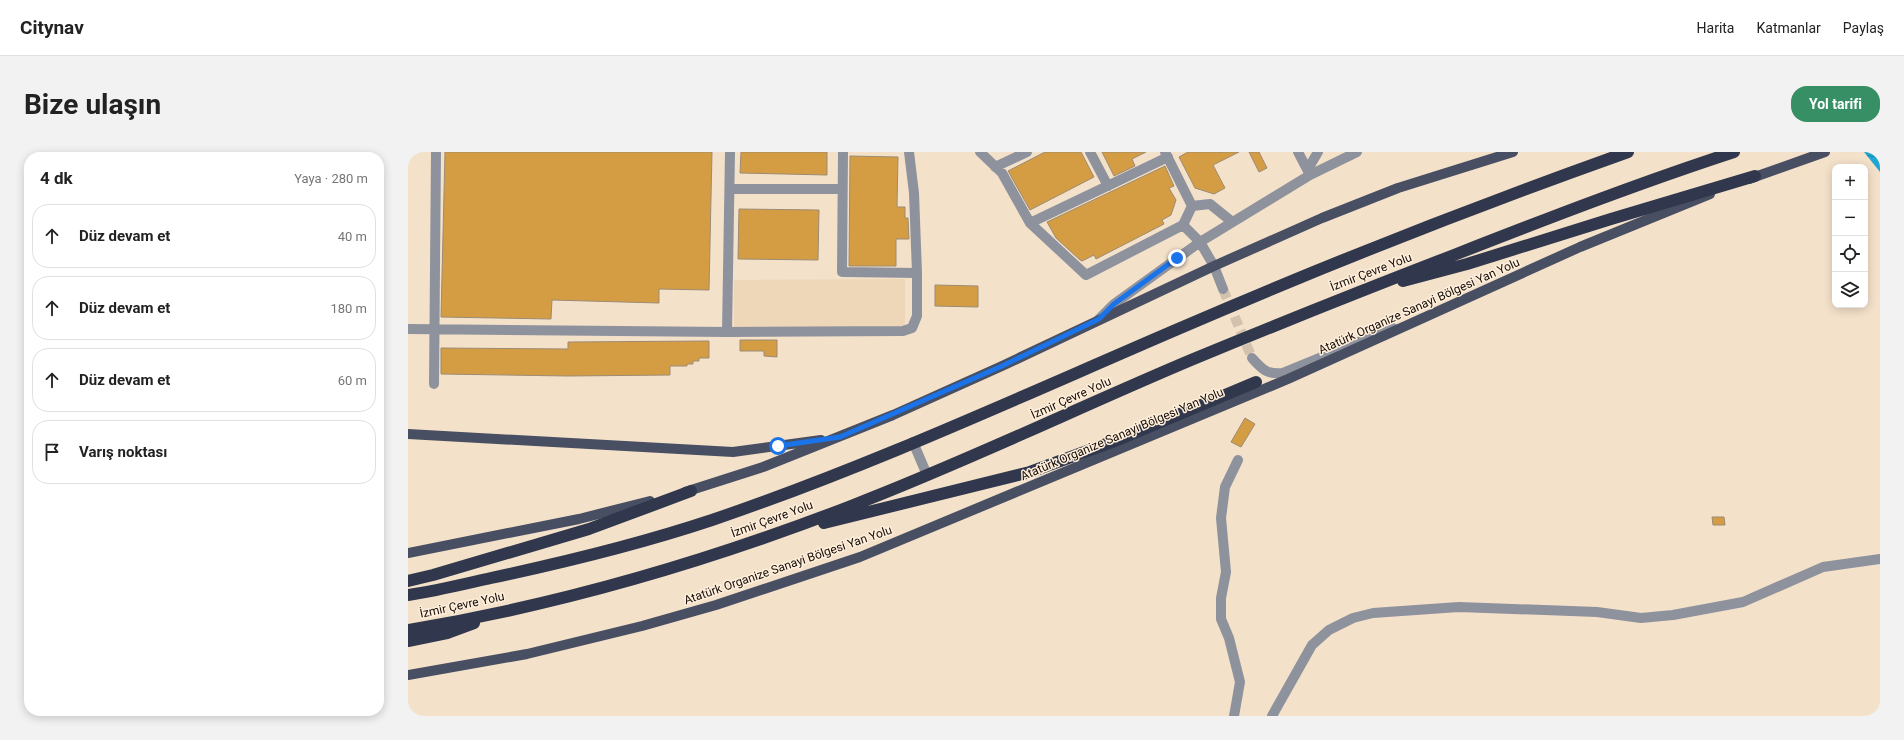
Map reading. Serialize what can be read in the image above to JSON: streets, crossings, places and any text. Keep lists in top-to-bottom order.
{
  "streets": {
    "highway": ["İzmir Çevre Yolu"],
    "main road": ["Atatürk Organize Sanayi Bölgesi Yan Yolu"]
  },
  "page": {
    "header": "Citynav",
    "nav": ["Harita", "Katmanlar", "Paylaş"],
    "buttons": "Yol tarifi",
    "title": "Bize ulaşın",
    "heading": ["4 dk", "Yaya · 280 m"],
    "map_buttons": ["+", "−"],
    "list": [
      ["Düz devam et", "40 m"],
      ["Düz devam et", "180 m"],
      ["Düz devam et", "60 m"],
      "Varış noktası"
    ]
  }
}
